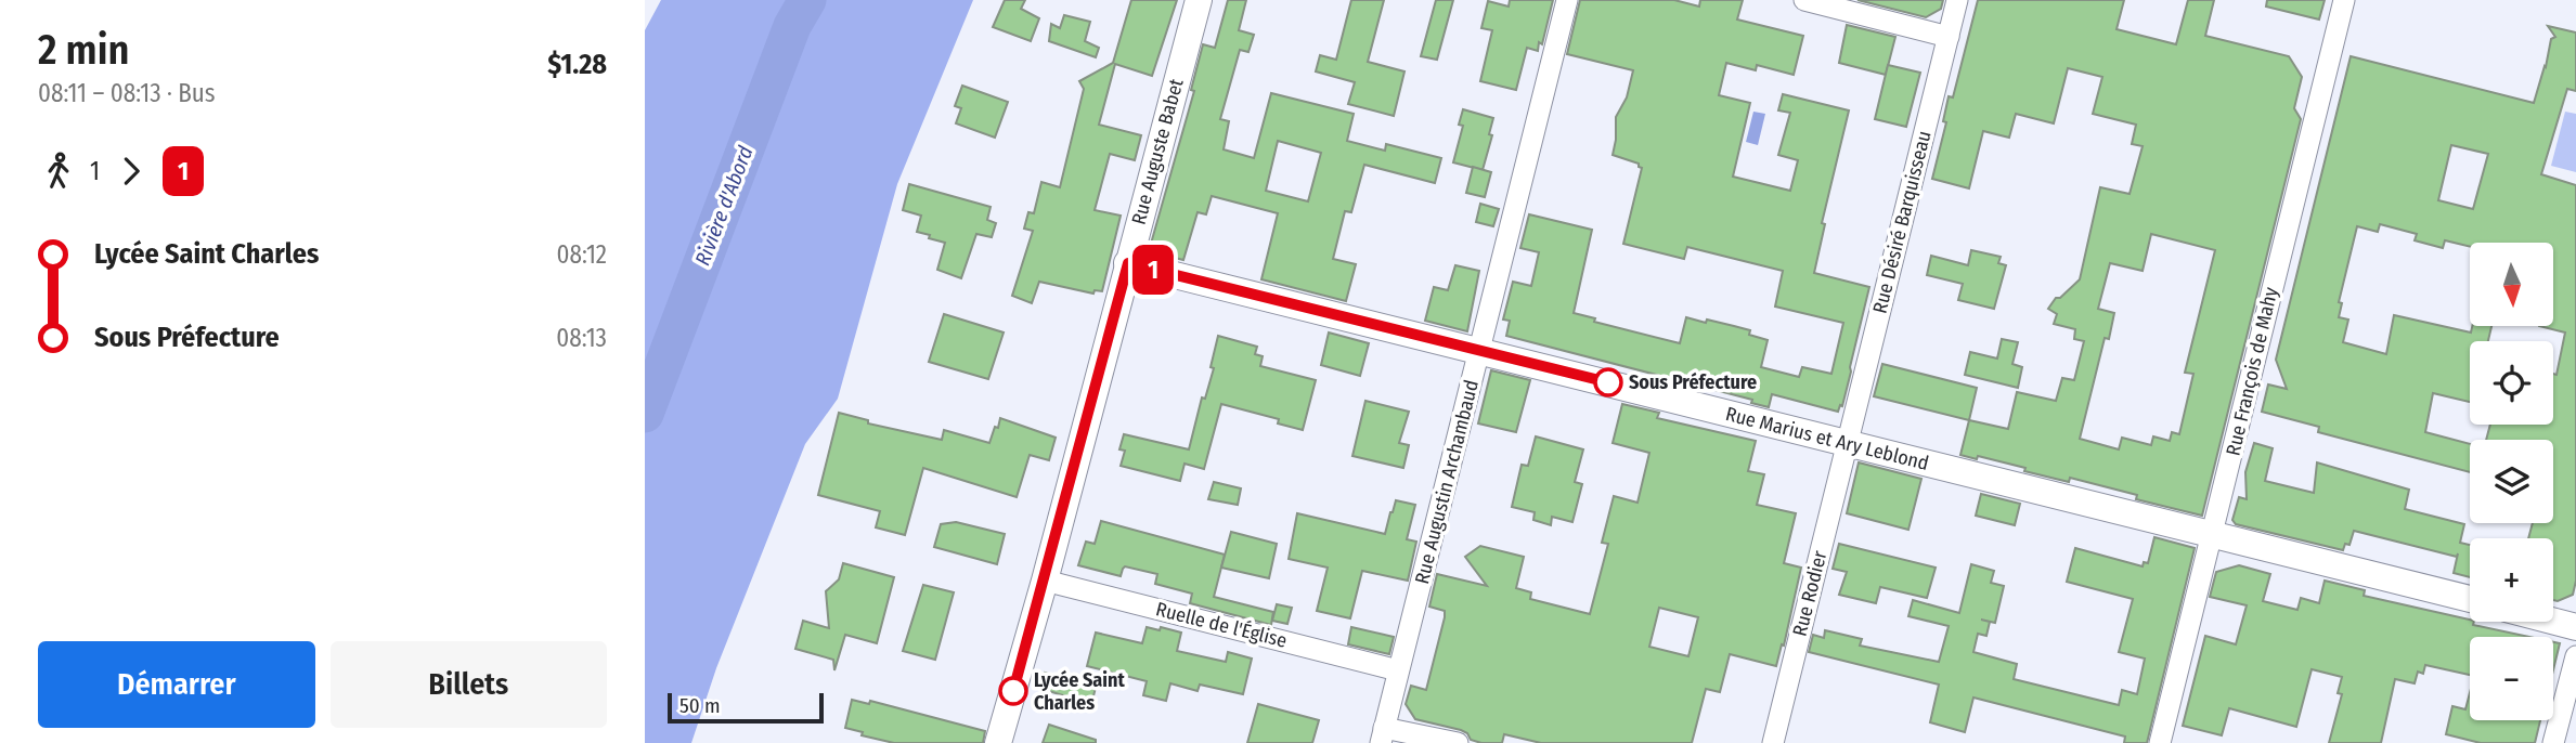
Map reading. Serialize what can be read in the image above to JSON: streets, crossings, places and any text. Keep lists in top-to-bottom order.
{
  "streets": {
    "street": [
      "Rue Auguste Babet",
      "Rue Désiré Barquisseau",
      "Rue François de Mahy",
      "Rue Marius et Ary Leblond",
      "Rue Augustin Archambaud",
      "Rue Rodier",
      "Ruelle de l'Église"
    ]
  },
  "crossings": [
    ["Rue Auguste Babet", "Rue Marius et Ary Leblond"],
    ["Rue Auguste Babet", "Ruelle de l'Église"],
    ["Rue Désiré Barquisseau", "Rue Marius et Ary Leblond"],
    ["Rue Désiré Barquisseau", "Rue Rodier"],
    ["Rue François de Mahy", "Rue Marius et Ary Leblond"],
    ["Rue Marius et Ary Leblond", "Rue Augustin Archambaud"],
    ["Rue Marius et Ary Leblond", "Rue Rodier"],
    ["Rue Augustin Archambaud", "Ruelle de l'Église"]
  ],
  "water": ["Rivière d'Abord"],
  "places": ["Sous Préfecture", "Lycée Saint Charles"],
  "lines": ["bus line 1"],
  "scale_bar": "50 m",
  "north": "bottom",
  "page": {
    "heading": ["2 min", "08:11 – 08:13 · Bus", "$1.28"],
    "on_map": "1",
    "legs": ["1", "1"],
    "list": [
      {
        "name": "Lycée Saint Charles",
        "value": "08:12"
      },
      {
        "name": "Sous Préfecture",
        "value": "08:13"
      }
    ],
    "map_buttons": ["+", "−"],
    "buttons": ["Démarrer", "Billets"],
    "scale": "50 m"
  }
}
